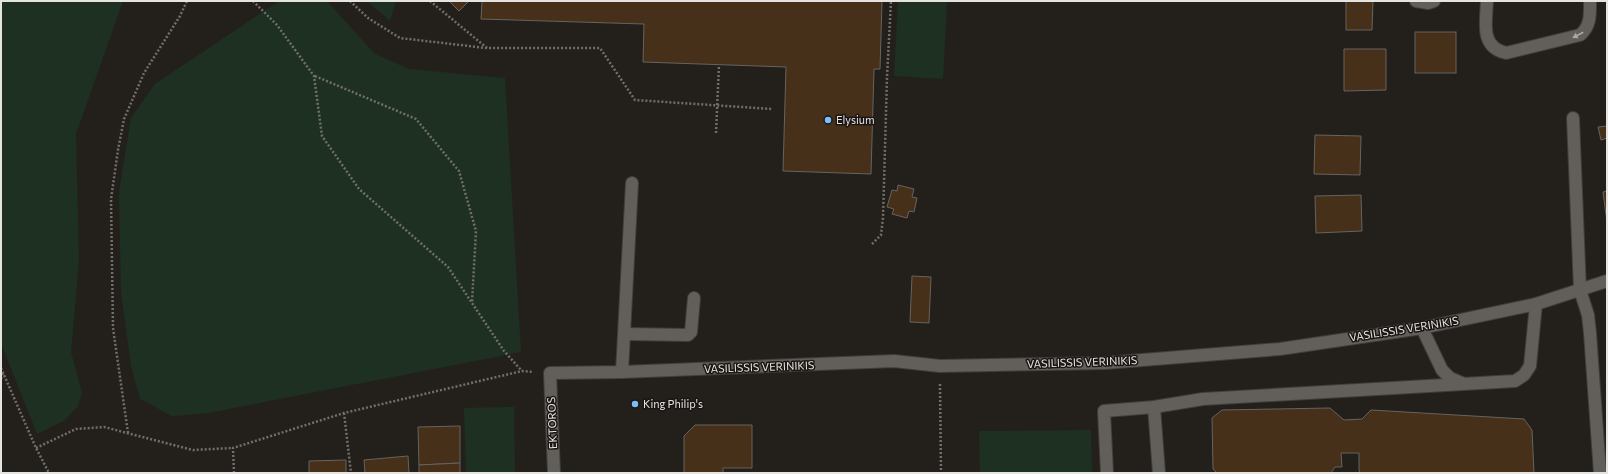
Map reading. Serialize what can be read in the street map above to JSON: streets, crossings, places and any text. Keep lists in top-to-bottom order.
{
  "streets": {
    "street": ["VASILISSIS VERINIKIS", "EKTOROS"]
  },
  "crossings": [
    ["VASILISSIS VERINIKIS", "EKTOROS"]
  ],
  "places": ["Elysium", "King Philip's"]
}
